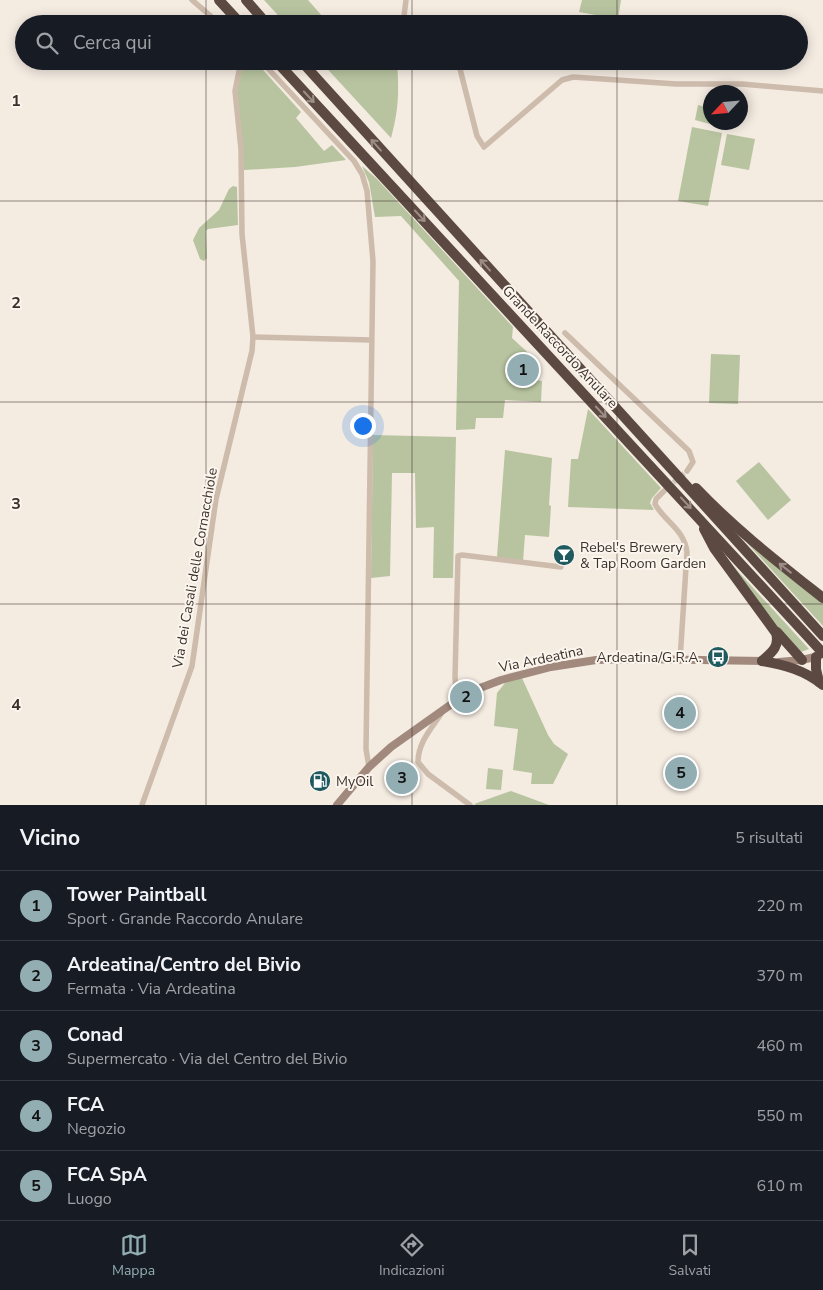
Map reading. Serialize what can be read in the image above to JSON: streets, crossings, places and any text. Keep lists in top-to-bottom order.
{
  "streets": {
    "highway": ["Grande Raccordo Anulare"],
    "main road": ["Via Ardeatina"],
    "street": ["Via dei Casali delle Cornacchiole"]
  },
  "crossings": [
    ["Grande Raccordo Anulare", "Via Ardeatina"]
  ],
  "places": {
    "bar": ["Rebel's Brewery & Tap Room Garden"],
    "bus stop": ["Ardeatina/G.R.A."],
    "fuel station": ["MyOil"]
  },
  "north": "bottom left",
  "page": {
    "search": "Cerca qui",
    "pins": [
      "1",
      "2",
      "4",
      "5",
      "3"
    ],
    "heading": ["Vicino", "5 risultati"],
    "list": [
      {
        "mark": "1",
        "name": "Tower Paintball",
        "note": "Sport · Grande Raccordo Anulare",
        "value": "220 m"
      },
      {
        "mark": "2",
        "name": "Ardeatina/Centro del Bivio",
        "note": "Fermata · Via Ardeatina",
        "value": "370 m"
      },
      {
        "mark": "3",
        "name": "Conad",
        "note": "Supermercato · Via del Centro del Bivio",
        "value": "460 m"
      },
      {
        "mark": "4",
        "name": "FCA",
        "note": "Negozio",
        "value": "550 m"
      },
      {
        "mark": "5",
        "name": "FCA SpA",
        "note": "Luogo",
        "value": "610 m"
      }
    ],
    "nav": ["Mappa", "Indicazioni", "Salvati"]
  },
  "grid": {
    "rows": [
      "1",
      "2",
      "3",
      "4"
    ]
  }
}
